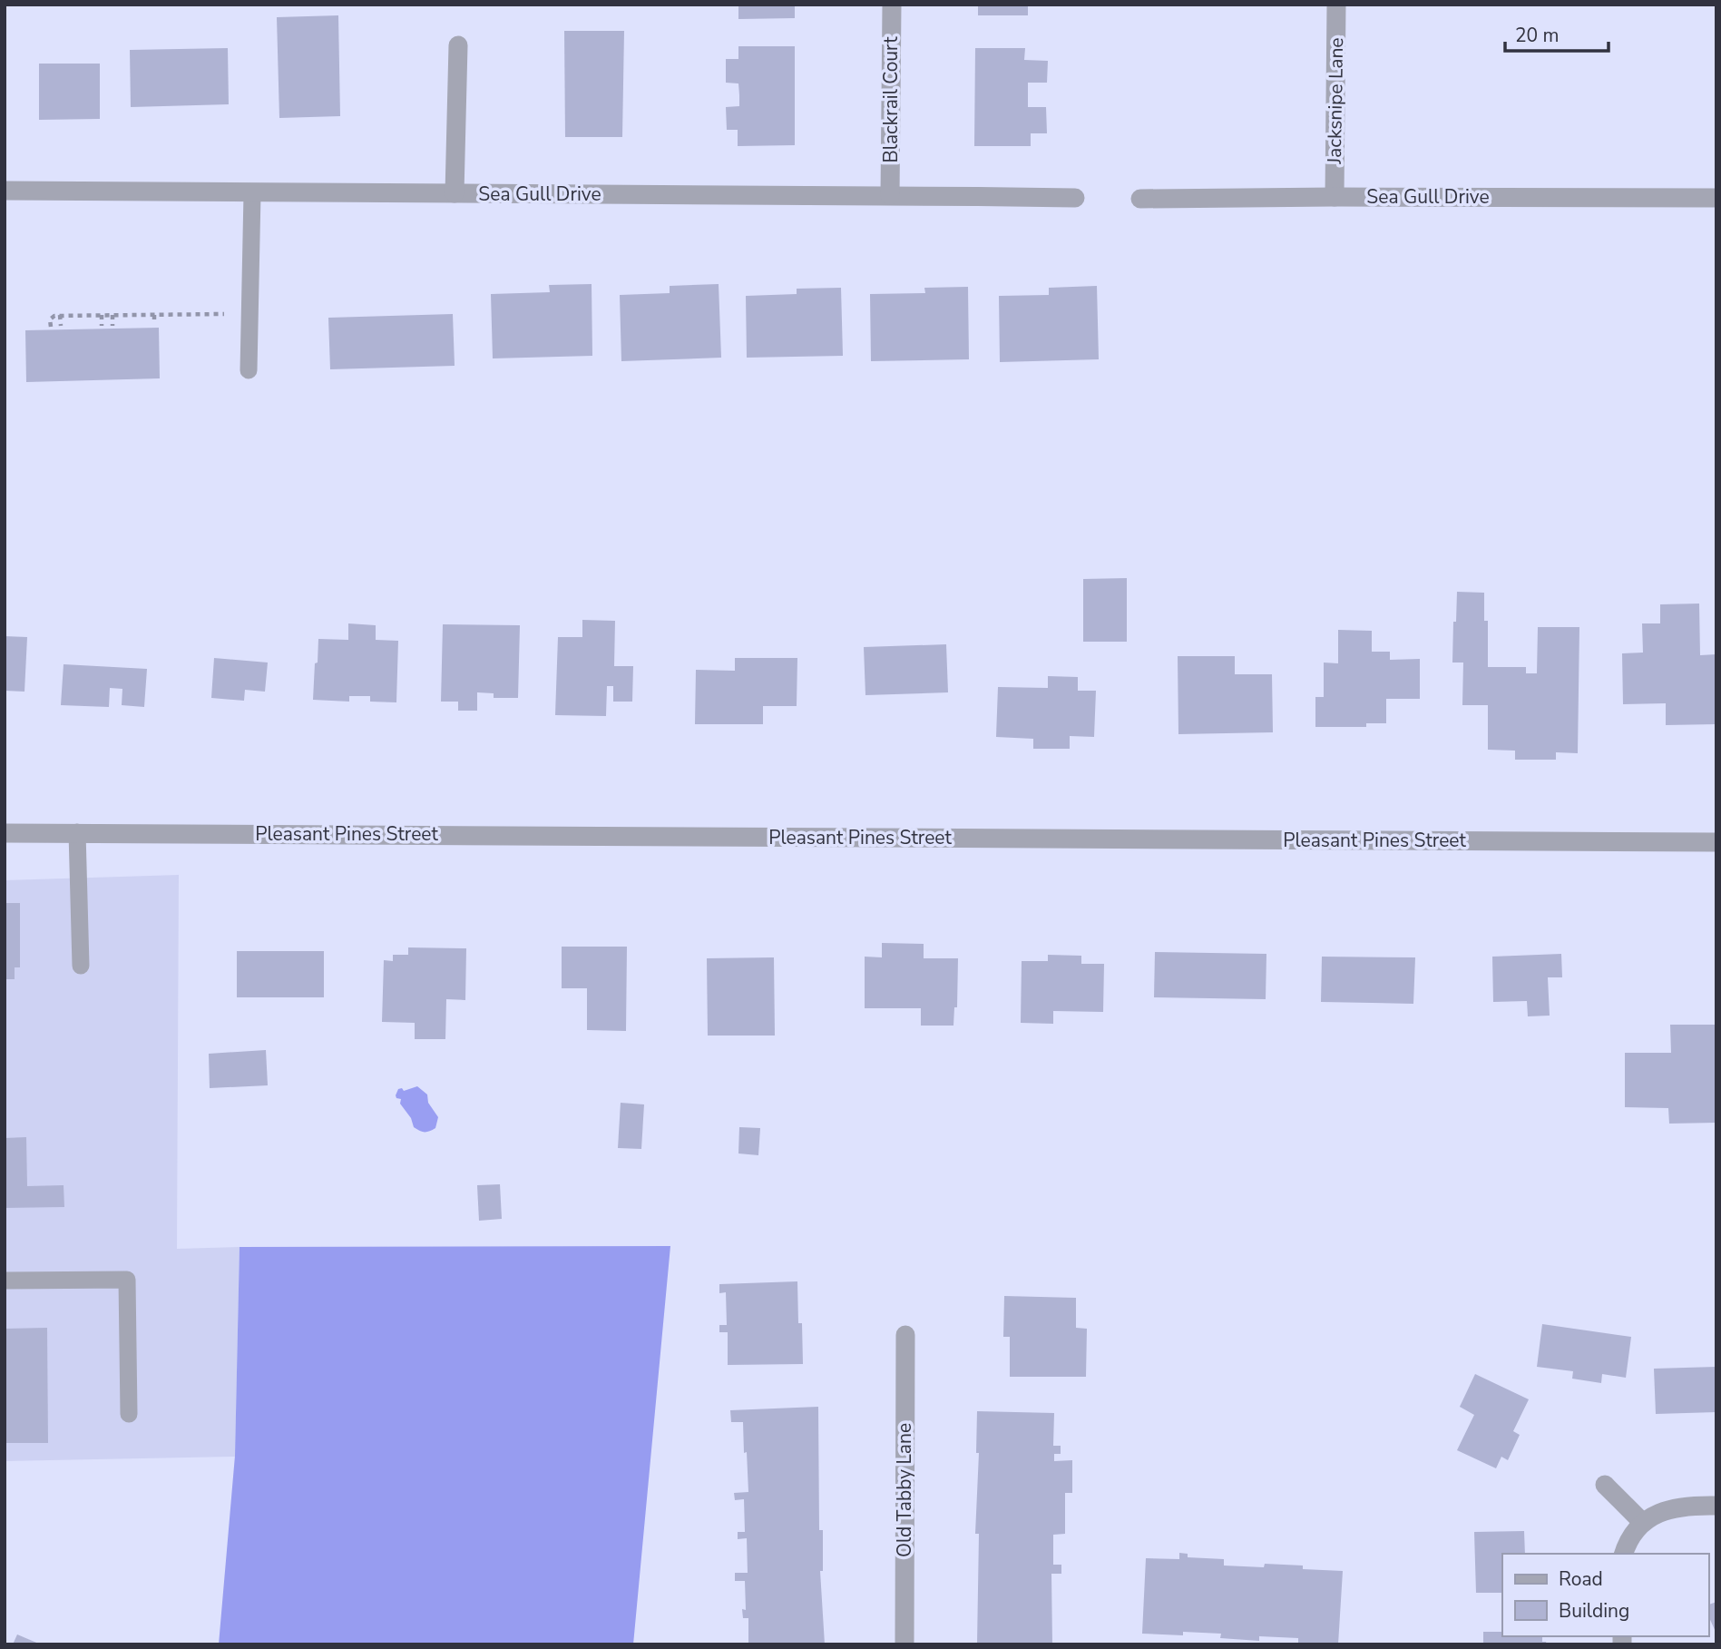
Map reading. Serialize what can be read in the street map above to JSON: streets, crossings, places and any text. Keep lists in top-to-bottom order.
{
  "streets": {
    "street": [
      "Blackrail Court",
      "Jacksnipe Lane",
      "Sea Gull Drive",
      "Pleasant Pines Street",
      "Old Tabby Lane"
    ]
  },
  "crossings": [
    ["Blackrail Court", "Sea Gull Drive"],
    ["Jacksnipe Lane", "Sea Gull Drive"]
  ],
  "legend": ["Road", "Building"],
  "scale_bar": "20 m"
}
